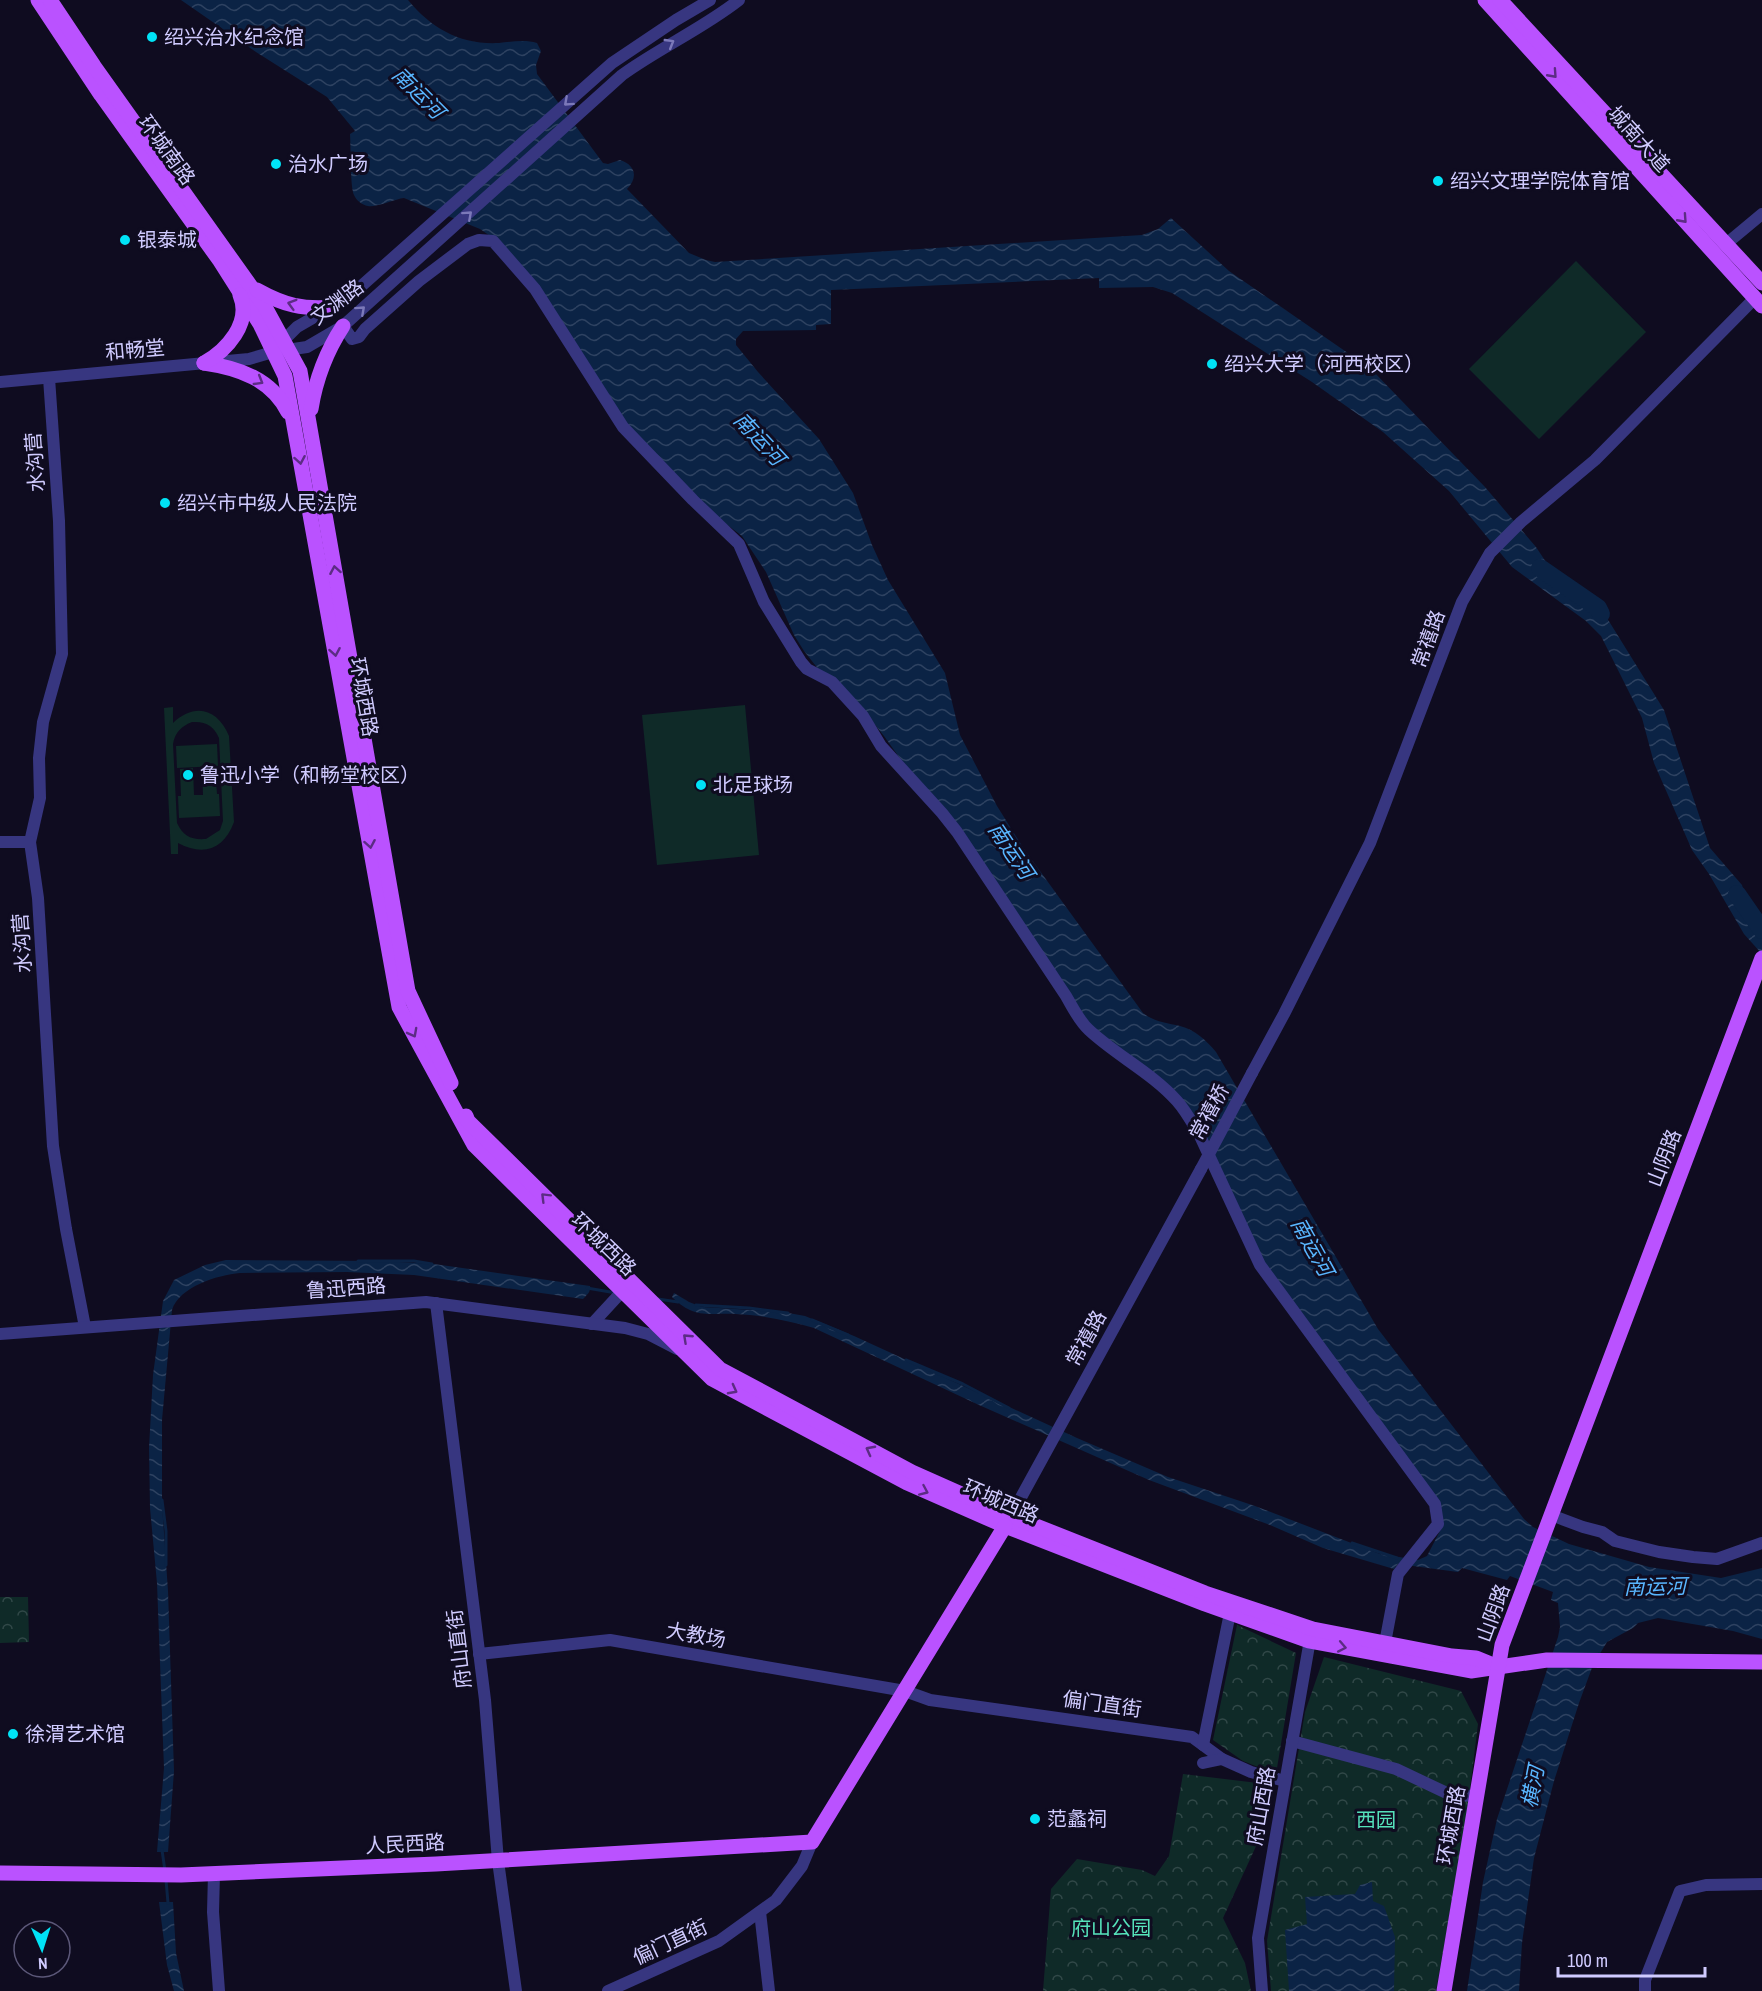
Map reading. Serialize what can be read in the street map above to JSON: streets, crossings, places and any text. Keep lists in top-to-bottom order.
{
  "streets": {
    "main road": [
      "城南大道",
      "环城南路",
      "环城西路",
      "山阴路",
      "人民西路"
    ],
    "street": [
      "文渊路",
      "和畅堂",
      "水沟营",
      "常禧路",
      "常禧桥",
      "鲁迅西路",
      "大教场",
      "府山直街",
      "偏门直街",
      "府山西路"
    ]
  },
  "crossings": [
    ["城南大道", "常禧路"],
    ["环城南路", "环城西路"],
    ["文渊路", "和畅堂"],
    ["文渊路", "环城西路"],
    ["和畅堂", "水沟营"],
    ["和畅堂", "环城西路"],
    ["水沟营", "鲁迅西路"],
    ["常禧路", "环城西路"],
    ["常禧路", "常禧桥"],
    ["环城西路", "山阴路"],
    ["环城西路", "鲁迅西路"],
    ["环城西路", "府山西路"],
    ["鲁迅西路", "府山直街"],
    ["大教场", "府山直街"],
    ["大教场", "偏门直街"],
    ["府山直街", "人民西路"],
    ["偏门直街", "府山西路"],
    ["偏门直街", "人民西路"]
  ],
  "water": ["南运河", "横河"],
  "parks": ["西园", "府山公园"],
  "places": [
    "绍兴治水纪念馆",
    "治水广场",
    "绍兴文理学院体育馆",
    "银泰城",
    "绍兴大学（河西校区）",
    "绍兴市中级人民法院",
    "鲁迅小学（和畅堂校区）",
    "北足球场",
    "徐渭艺术馆",
    "范蠡祠"
  ],
  "scale_bar": "100 m",
  "north": "bottom"
}
